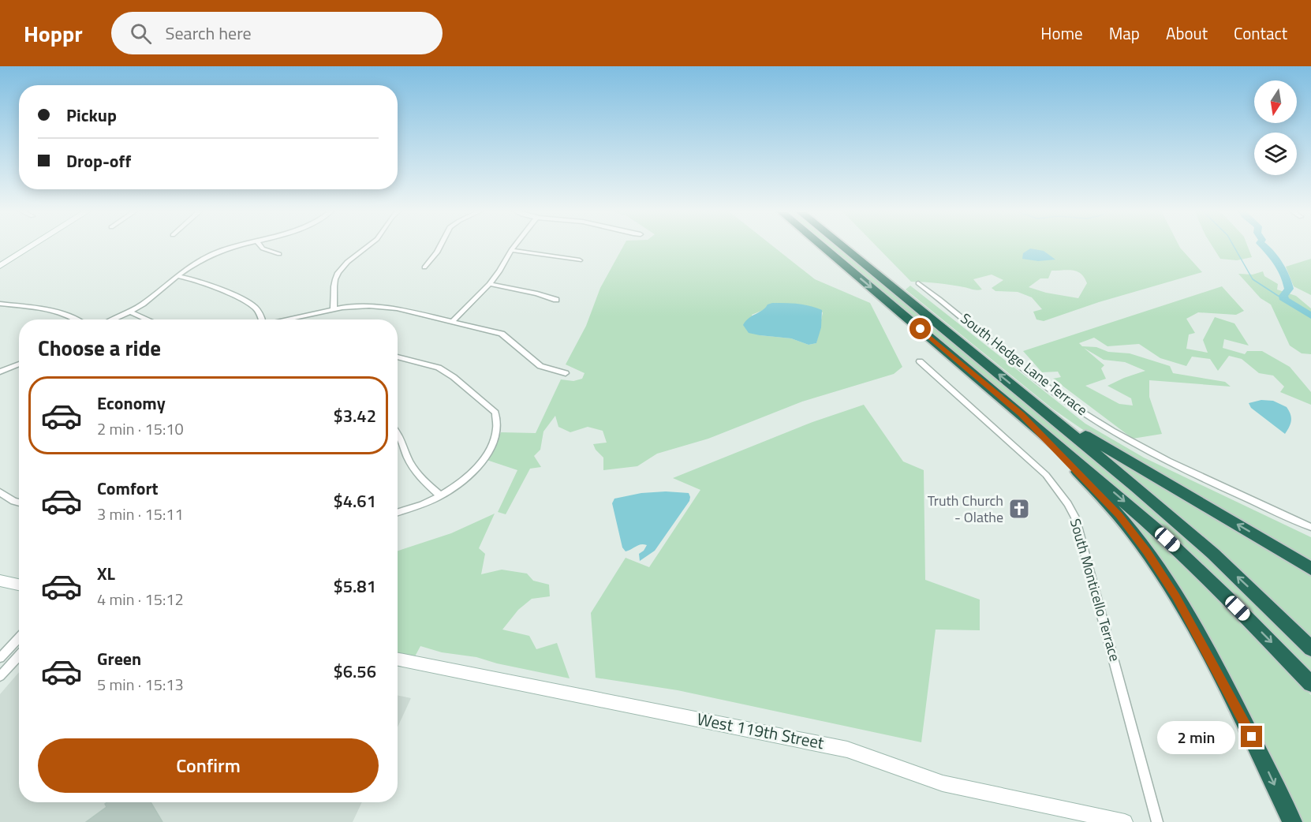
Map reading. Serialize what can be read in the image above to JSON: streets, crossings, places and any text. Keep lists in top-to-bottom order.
{
  "streets": {
    "main road": ["West 119th Street"],
    "street": ["South Hedge Lane Terrace", "South Monticello Terrace"]
  },
  "places": {
    "church": ["Truth Church - Olathe"]
  },
  "north": "bottom",
  "page": {
    "header": "Hoppr",
    "search": "Search here",
    "nav": [
      "Home",
      "Map",
      "About",
      "Contact"
    ],
    "banner": ["Pickup", "Drop-off"],
    "heading": "Choose a ride",
    "list": [
      {
        "name": "Economy",
        "note": "2 min · 15:10",
        "value": "$3.42"
      },
      {
        "name": "Comfort",
        "note": "3 min · 15:11",
        "value": "$4.61"
      },
      {
        "name": "XL",
        "note": "4 min · 15:12",
        "value": "$5.81"
      },
      {
        "name": "Green",
        "note": "5 min · 15:13",
        "value": "$6.56"
      }
    ],
    "bubble": "2 min",
    "buttons": "Confirm"
  }
}
